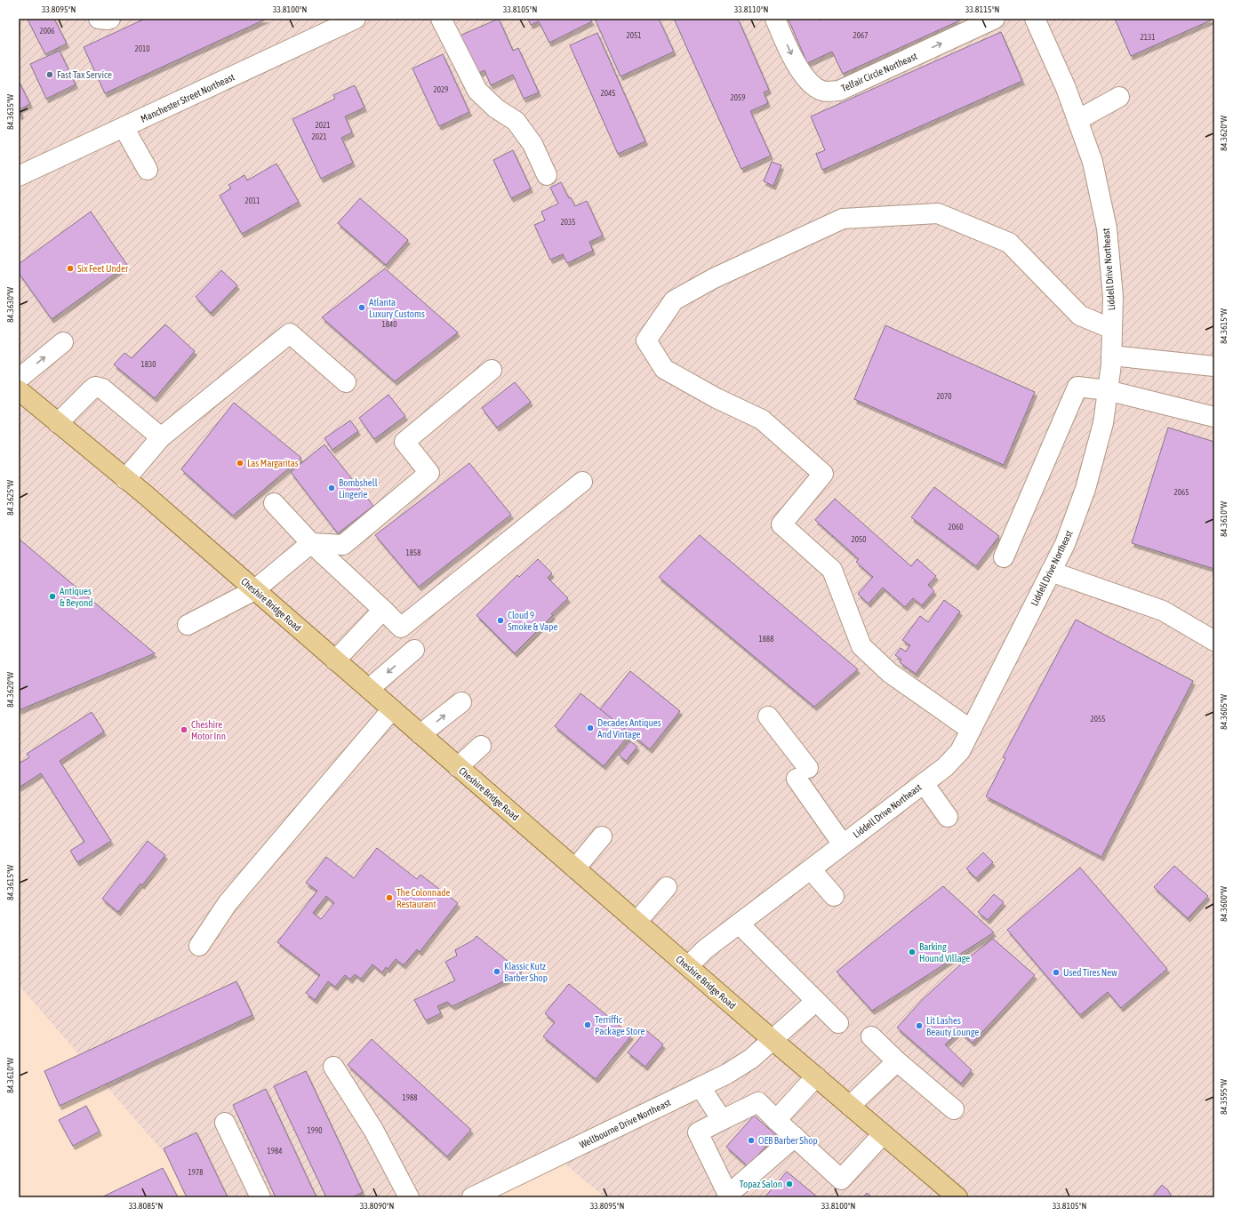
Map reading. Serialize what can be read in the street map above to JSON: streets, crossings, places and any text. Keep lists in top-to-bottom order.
{
  "streets": {
    "main road": ["Cheshire Bridge Road"],
    "street": [
      "Telfair Circle Northeast",
      "Manchester Street Northeast",
      "Liddell Drive Northeast",
      "Wellbourne Drive Northeast"
    ]
  },
  "crossings": [
    ["Liddell Drive Northeast", "Cheshire Bridge Road"],
    ["Cheshire Bridge Road", "Wellbourne Drive Northeast"]
  ],
  "places": [
    "Fast Tax Service",
    "Six Feet Under",
    "Atlanta Luxury Customs",
    "Las Margaritas",
    "Bombshell Lingerie",
    "Antiques & Beyond",
    "Cloud 9 Smoke & Vape",
    "Decades Antiques And Vintage",
    "Cheshire Motor Inn",
    "The Colonnade Restaurant",
    "Barking Hound Village",
    "Klassic Kutz Barber Shop",
    "Used Tires New",
    "Terriffic Package Store",
    "Lit Lashes Beauty Lounge",
    "OEB Barber Shop",
    "Topaz Salon"
  ],
  "house_numbers": [
    "2006",
    "2051",
    "2067",
    "2131",
    "2010",
    "2029",
    "2045",
    "2059",
    "2021",
    "2021",
    "2011",
    "2035",
    "1840",
    "1830",
    "2070",
    "2065",
    "2060",
    "2050",
    "1858",
    "1888",
    "2055",
    "1988",
    "1990",
    "1984",
    "1978"
  ],
  "coordinates": [
    "33.8095°N",
    "33.8100°N",
    "33.8105°N",
    "33.8110°N",
    "33.8115°N",
    "84.3635°W",
    "84.3620°W",
    "84.3630°W",
    "84.3615°W",
    "84.3625°W",
    "84.3610°W",
    "84.3605°W",
    "84.3600°W",
    "84.3595°W",
    "33.8085°N",
    "33.8090°N"
  ]
}
